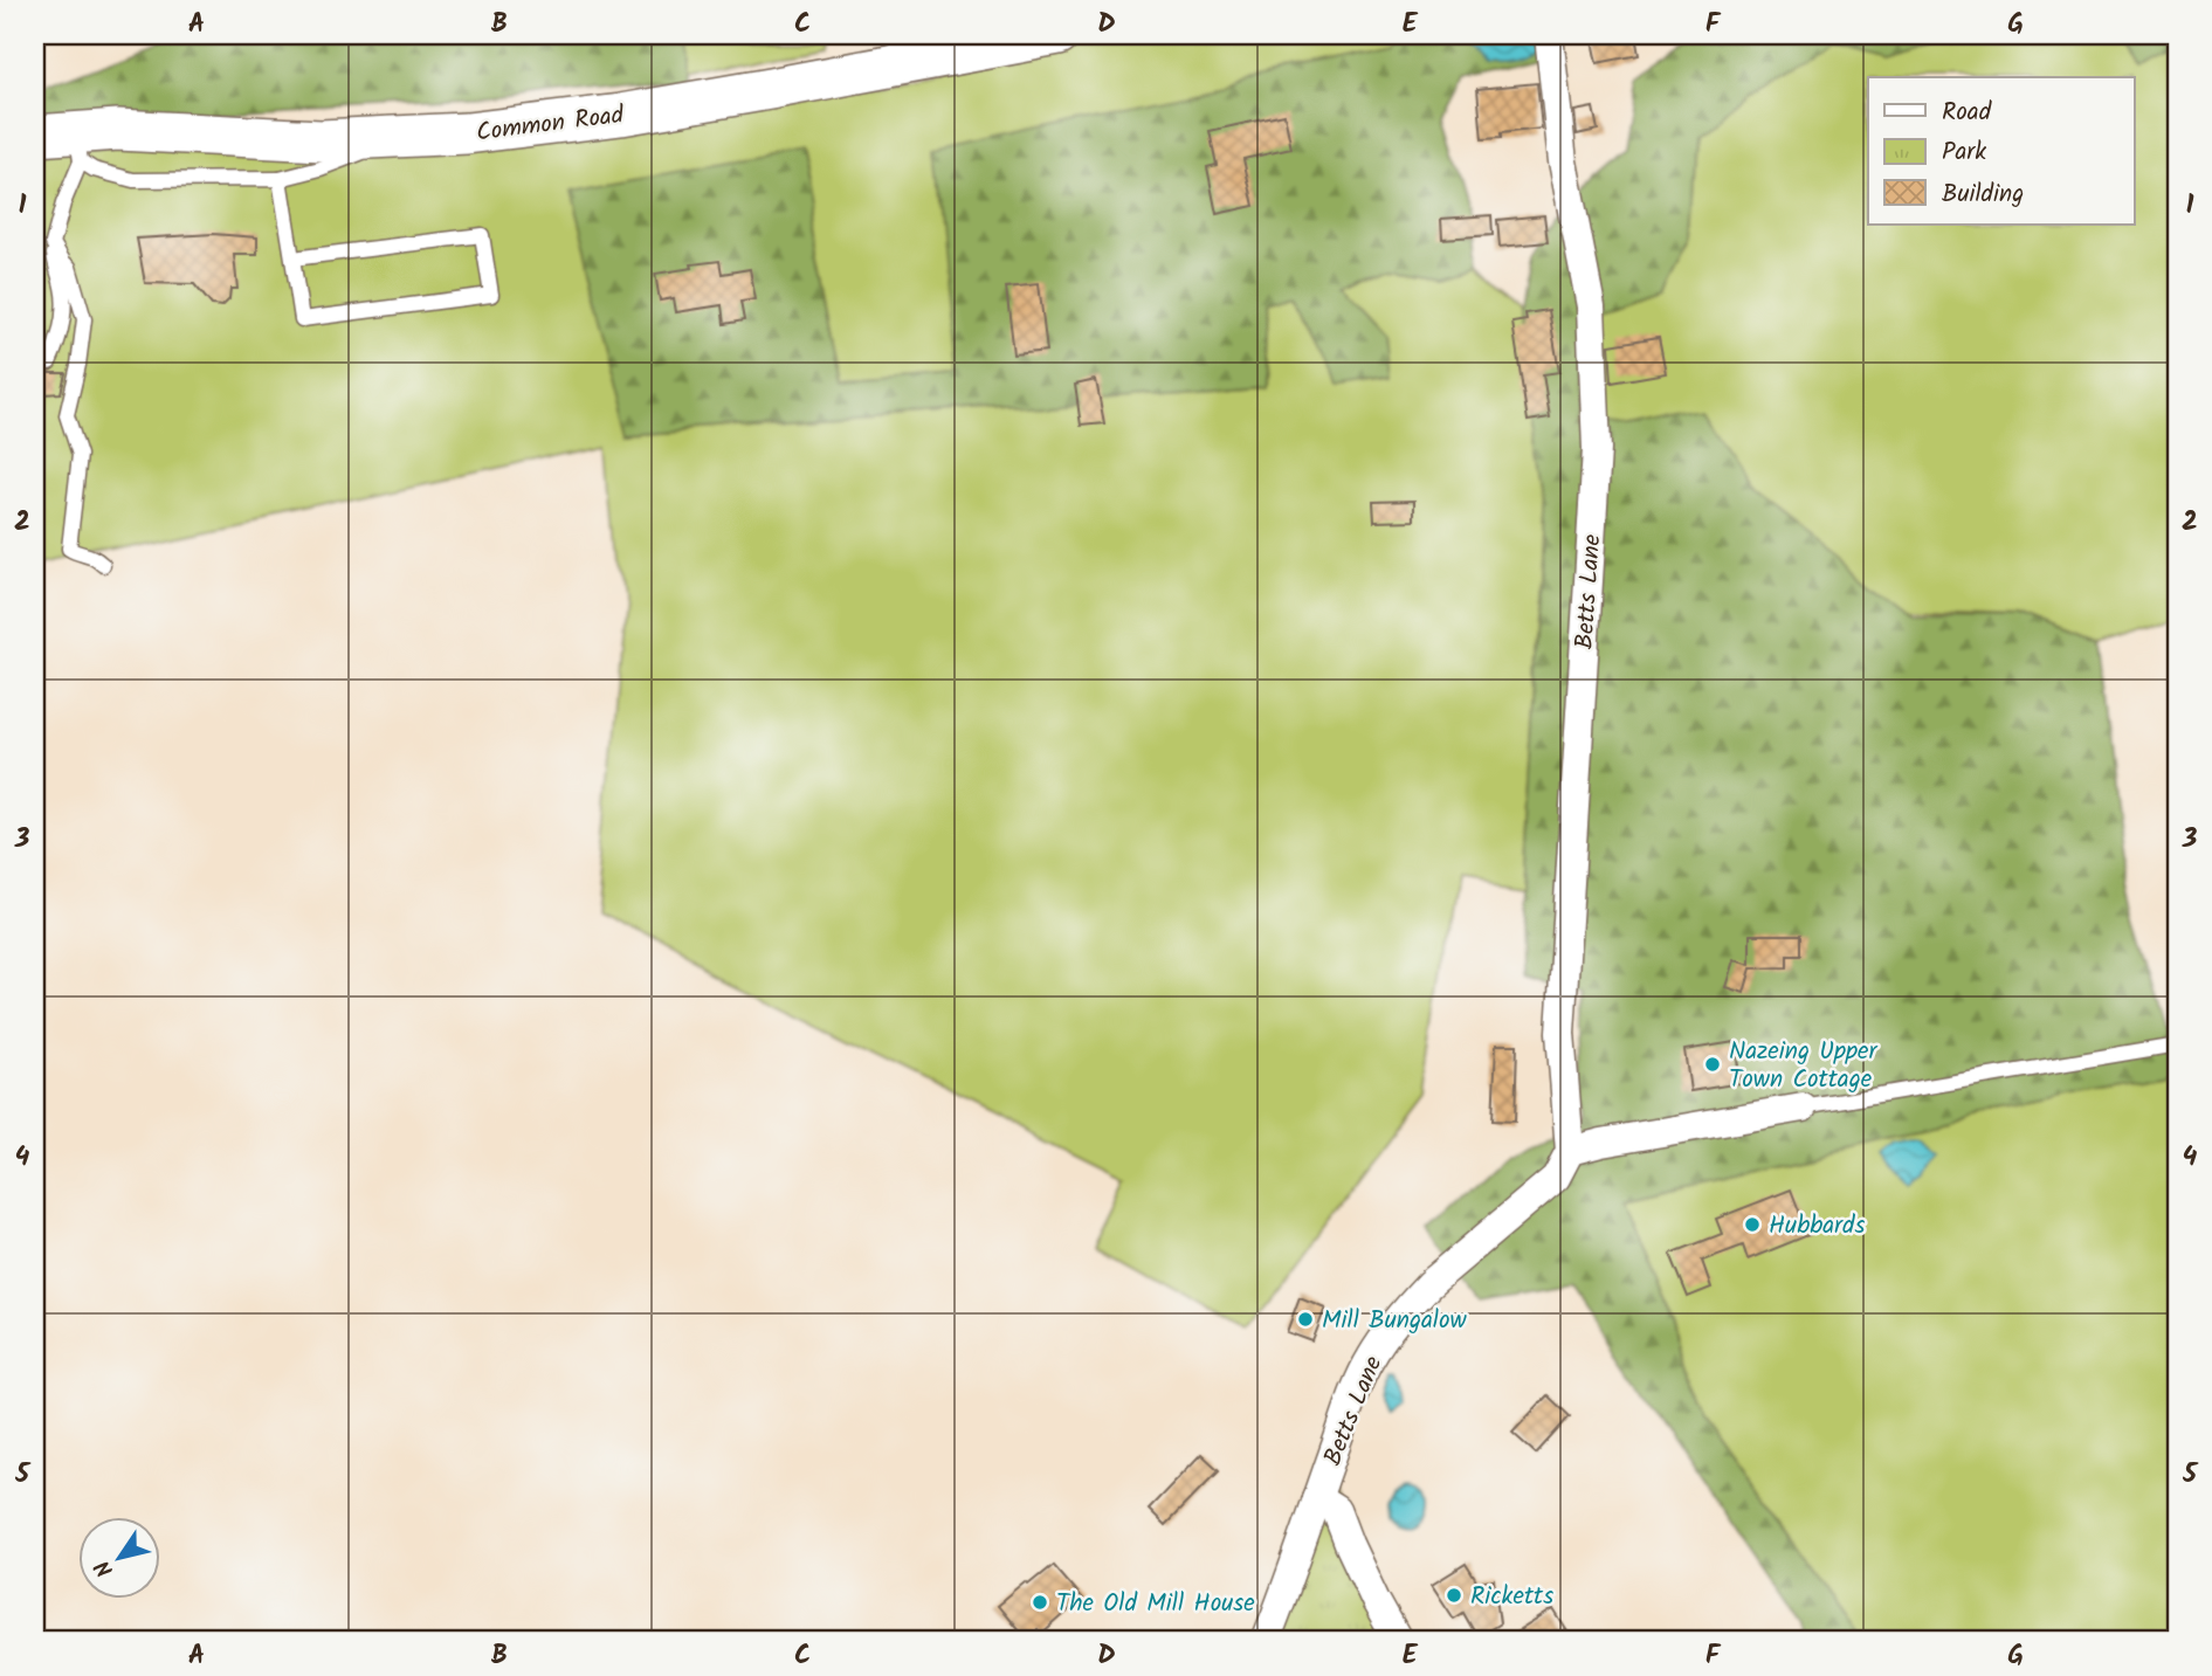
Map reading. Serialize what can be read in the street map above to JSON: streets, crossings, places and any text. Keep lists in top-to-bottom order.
{
  "streets": {
    "street": ["Common Road", "Betts Lane"]
  },
  "places": [
    "Nazeing Upper Town Cottage",
    "Hubbards",
    "Mill Bungalow",
    "Ricketts",
    "The Old Mill House"
  ],
  "legend": ["Road", "Park", "Building"],
  "north": "bottom left",
  "grid": {
    "columns": [
      "A",
      "B",
      "C",
      "D",
      "E",
      "F",
      "G"
    ],
    "rows": [
      "1",
      "2",
      "3",
      "4",
      "5"
    ]
  }
}
